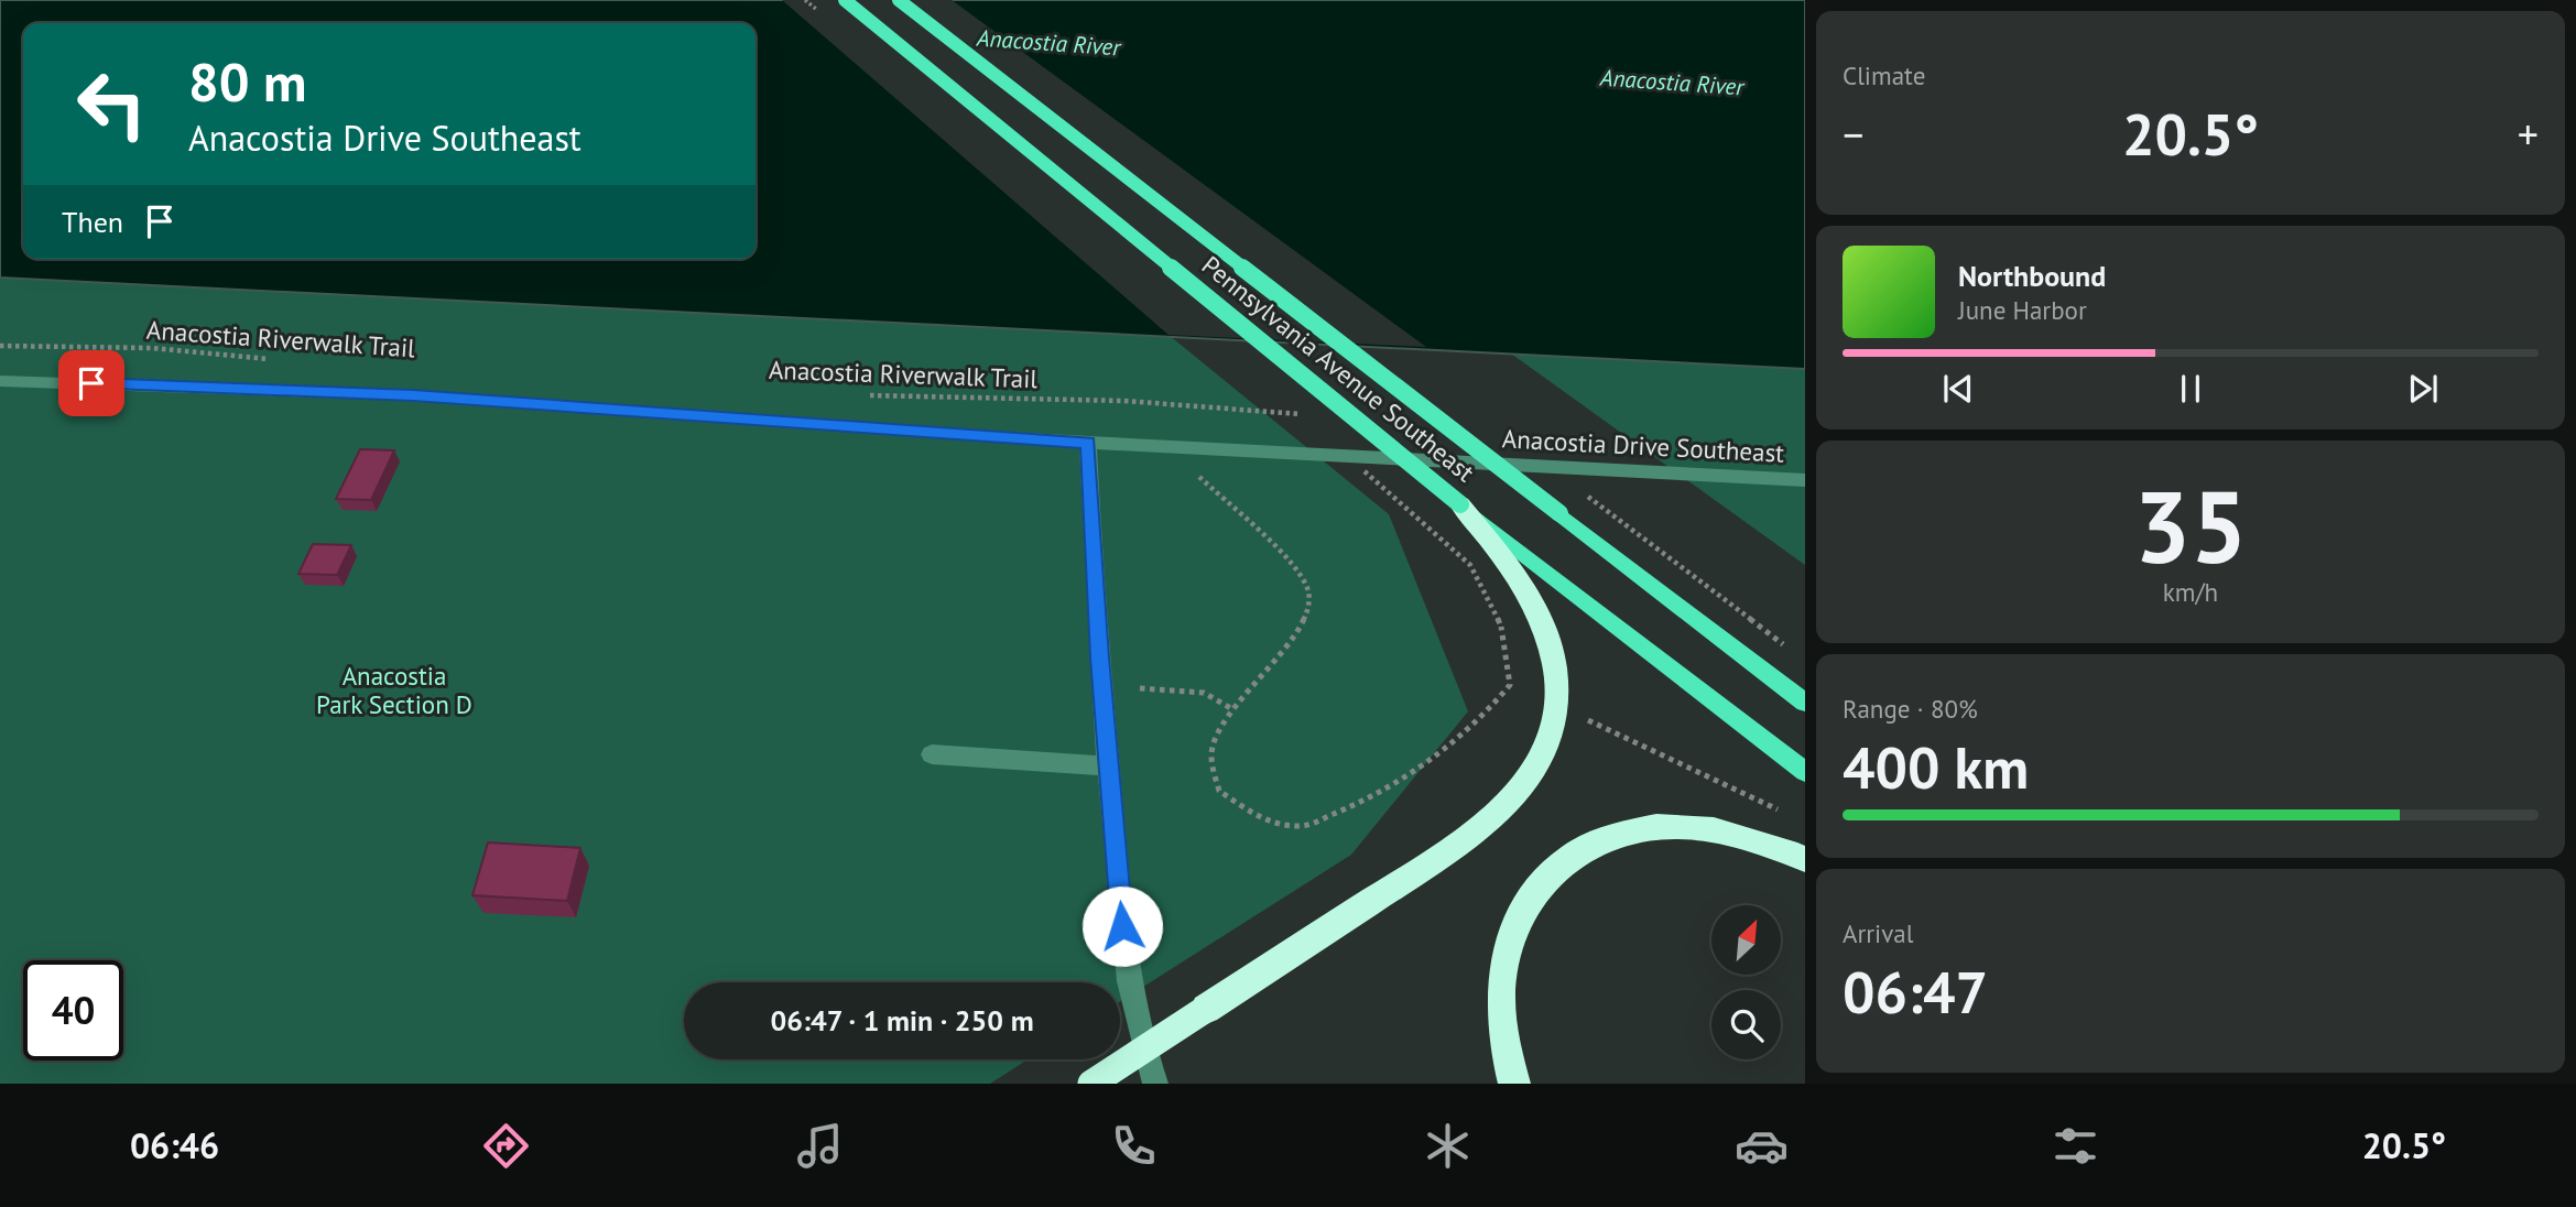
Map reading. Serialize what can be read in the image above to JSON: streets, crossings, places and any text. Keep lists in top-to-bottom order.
{
  "streets": {
    "main road": ["Pennsylvania Avenue Southeast"],
    "street": ["Anacostia Drive Southeast"],
    "path": ["Anacostia Riverwalk Trail"]
  },
  "water": ["Anacostia River"],
  "parks": ["Anacostia Park Section D"],
  "north": "top right",
  "page": {
    "tile": [
      "Climate",
      ["35", "km/h"],
      ["Range · 80%", "400 km"],
      ["Arrival", "06:47"]
    ],
    "turn": ["80 m", "Anacostia Drive Southeast"],
    "heat": ["−", "20.5°", "+"],
    "then": "Then",
    "song": ["Northbound", "June Harbor"],
    "limit": "40",
    "trip": "06:47 · 1 min · 250 m",
    "tabs": ["06:46", "20.5°"]
  }
}
